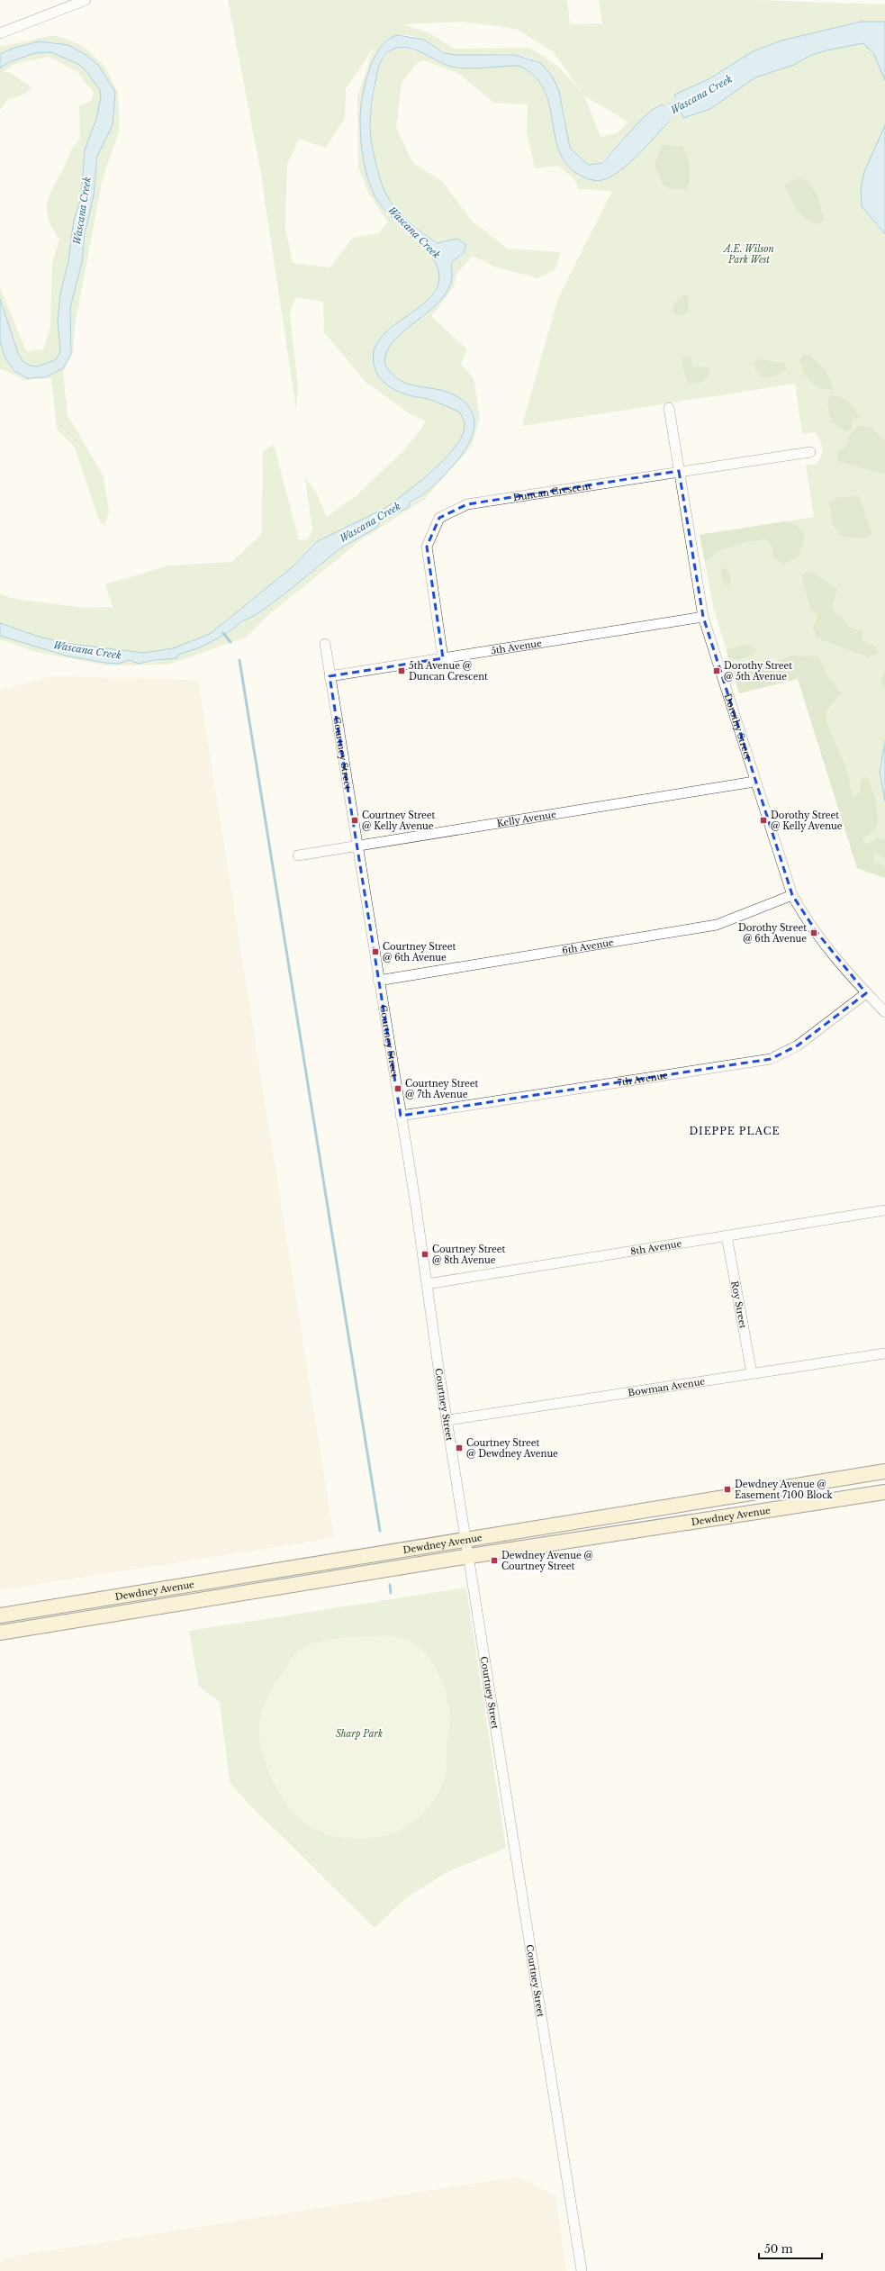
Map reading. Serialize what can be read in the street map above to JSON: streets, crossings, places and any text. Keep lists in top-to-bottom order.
{
  "streets": {
    "main road": ["Dewdney Avenue"],
    "street": [
      "Duncan Crescent",
      "5th Avenue",
      "Dorothy Street",
      "Courtney Street",
      "Kelly Avenue",
      "6th Avenue",
      "7th Avenue",
      "8th Avenue",
      "Roy Street",
      "Bowman Avenue"
    ]
  },
  "crossings": [
    ["Duncan Crescent", "5th Avenue"],
    ["Duncan Crescent", "Dorothy Street"],
    ["5th Avenue", "Dorothy Street"],
    ["5th Avenue", "Courtney Street"],
    ["Dorothy Street", "Kelly Avenue"],
    ["Dorothy Street", "6th Avenue"],
    ["Dorothy Street", "7th Avenue"],
    ["Courtney Street", "Kelly Avenue"],
    ["Courtney Street", "6th Avenue"],
    ["Courtney Street", "7th Avenue"],
    ["Courtney Street", "8th Avenue"],
    ["Courtney Street", "Bowman Avenue"],
    ["Courtney Street", "Dewdney Avenue"],
    ["8th Avenue", "Roy Street"],
    ["Roy Street", "Bowman Avenue"]
  ],
  "districts": ["DIEPPE PLACE"],
  "water": ["Wascana Creek"],
  "parks": ["A.E. Wilson Park West", "Sharp Park"],
  "places": {
    "transit": [
      "5th Avenue @ Duncan Crescent",
      "Dorothy Street @ 5th Avenue",
      "Courtney Street @ Kelly Avenue",
      "Dorothy Street @ Kelly Avenue",
      "Dorothy Street @ 6th Avenue",
      "Courtney Street @ 6th Avenue",
      "Courtney Street @ 7th Avenue",
      "Courtney Street @ 8th Avenue",
      "Courtney Street @ Dewdney Avenue",
      "Dewdney Avenue @ Easement 7100 Block",
      "Dewdney Avenue @ Courtney Street"
    ]
  },
  "scale_bar": "50 m"
}
